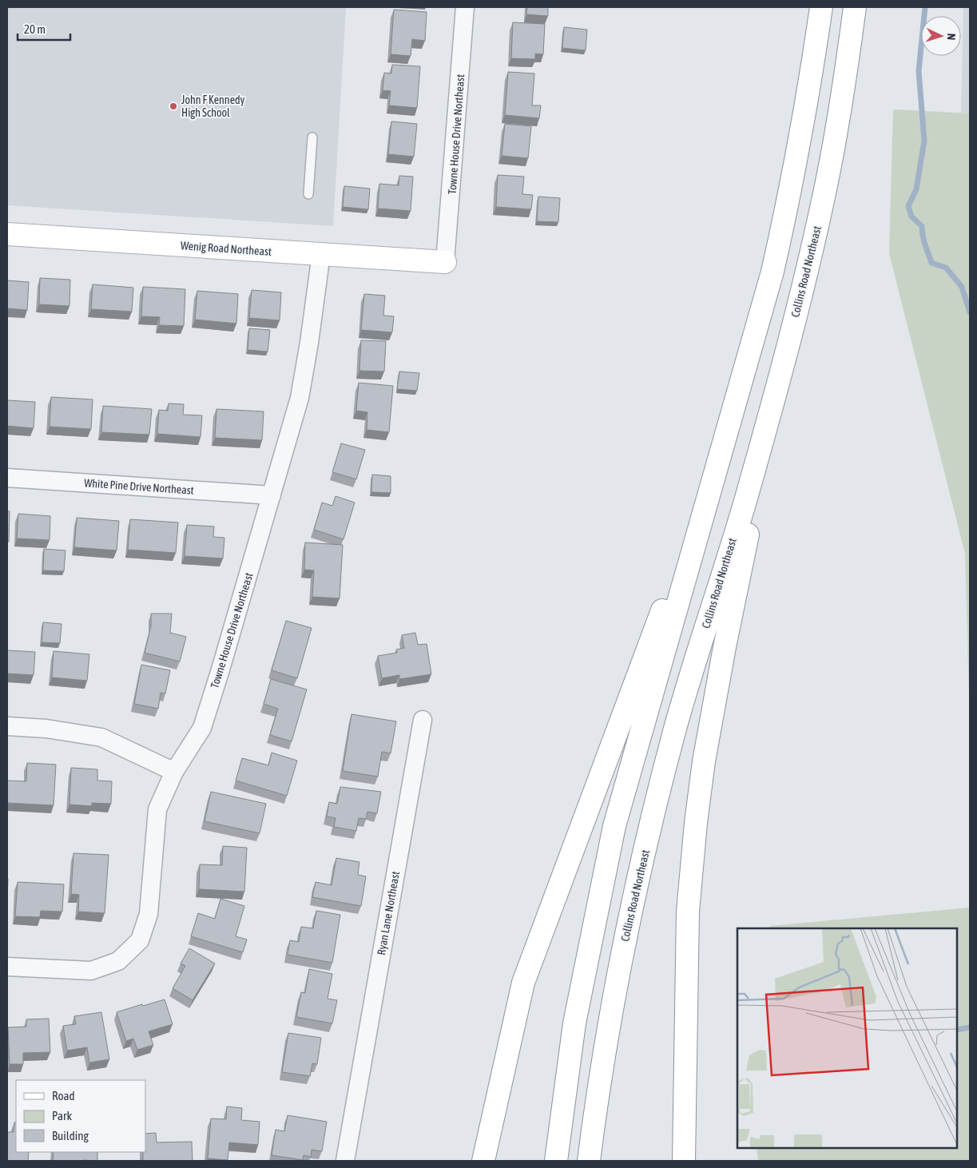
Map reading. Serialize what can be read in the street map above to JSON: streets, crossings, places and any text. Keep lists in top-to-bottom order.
{
  "streets": {
    "main road": ["Wenig Road Northeast", "Collins Road Northeast"],
    "street": ["Towne House Drive Northeast", "White Pine Drive Northeast", "Ryan Lane Northeast"]
  },
  "crossings": [
    ["Towne House Drive Northeast", "Wenig Road Northeast"],
    ["Towne House Drive Northeast", "White Pine Drive Northeast"]
  ],
  "places": ["John F Kennedy High School"],
  "legend": ["Road", "Park", "Building"],
  "scale_bar": "20 m",
  "north": "right"
}
